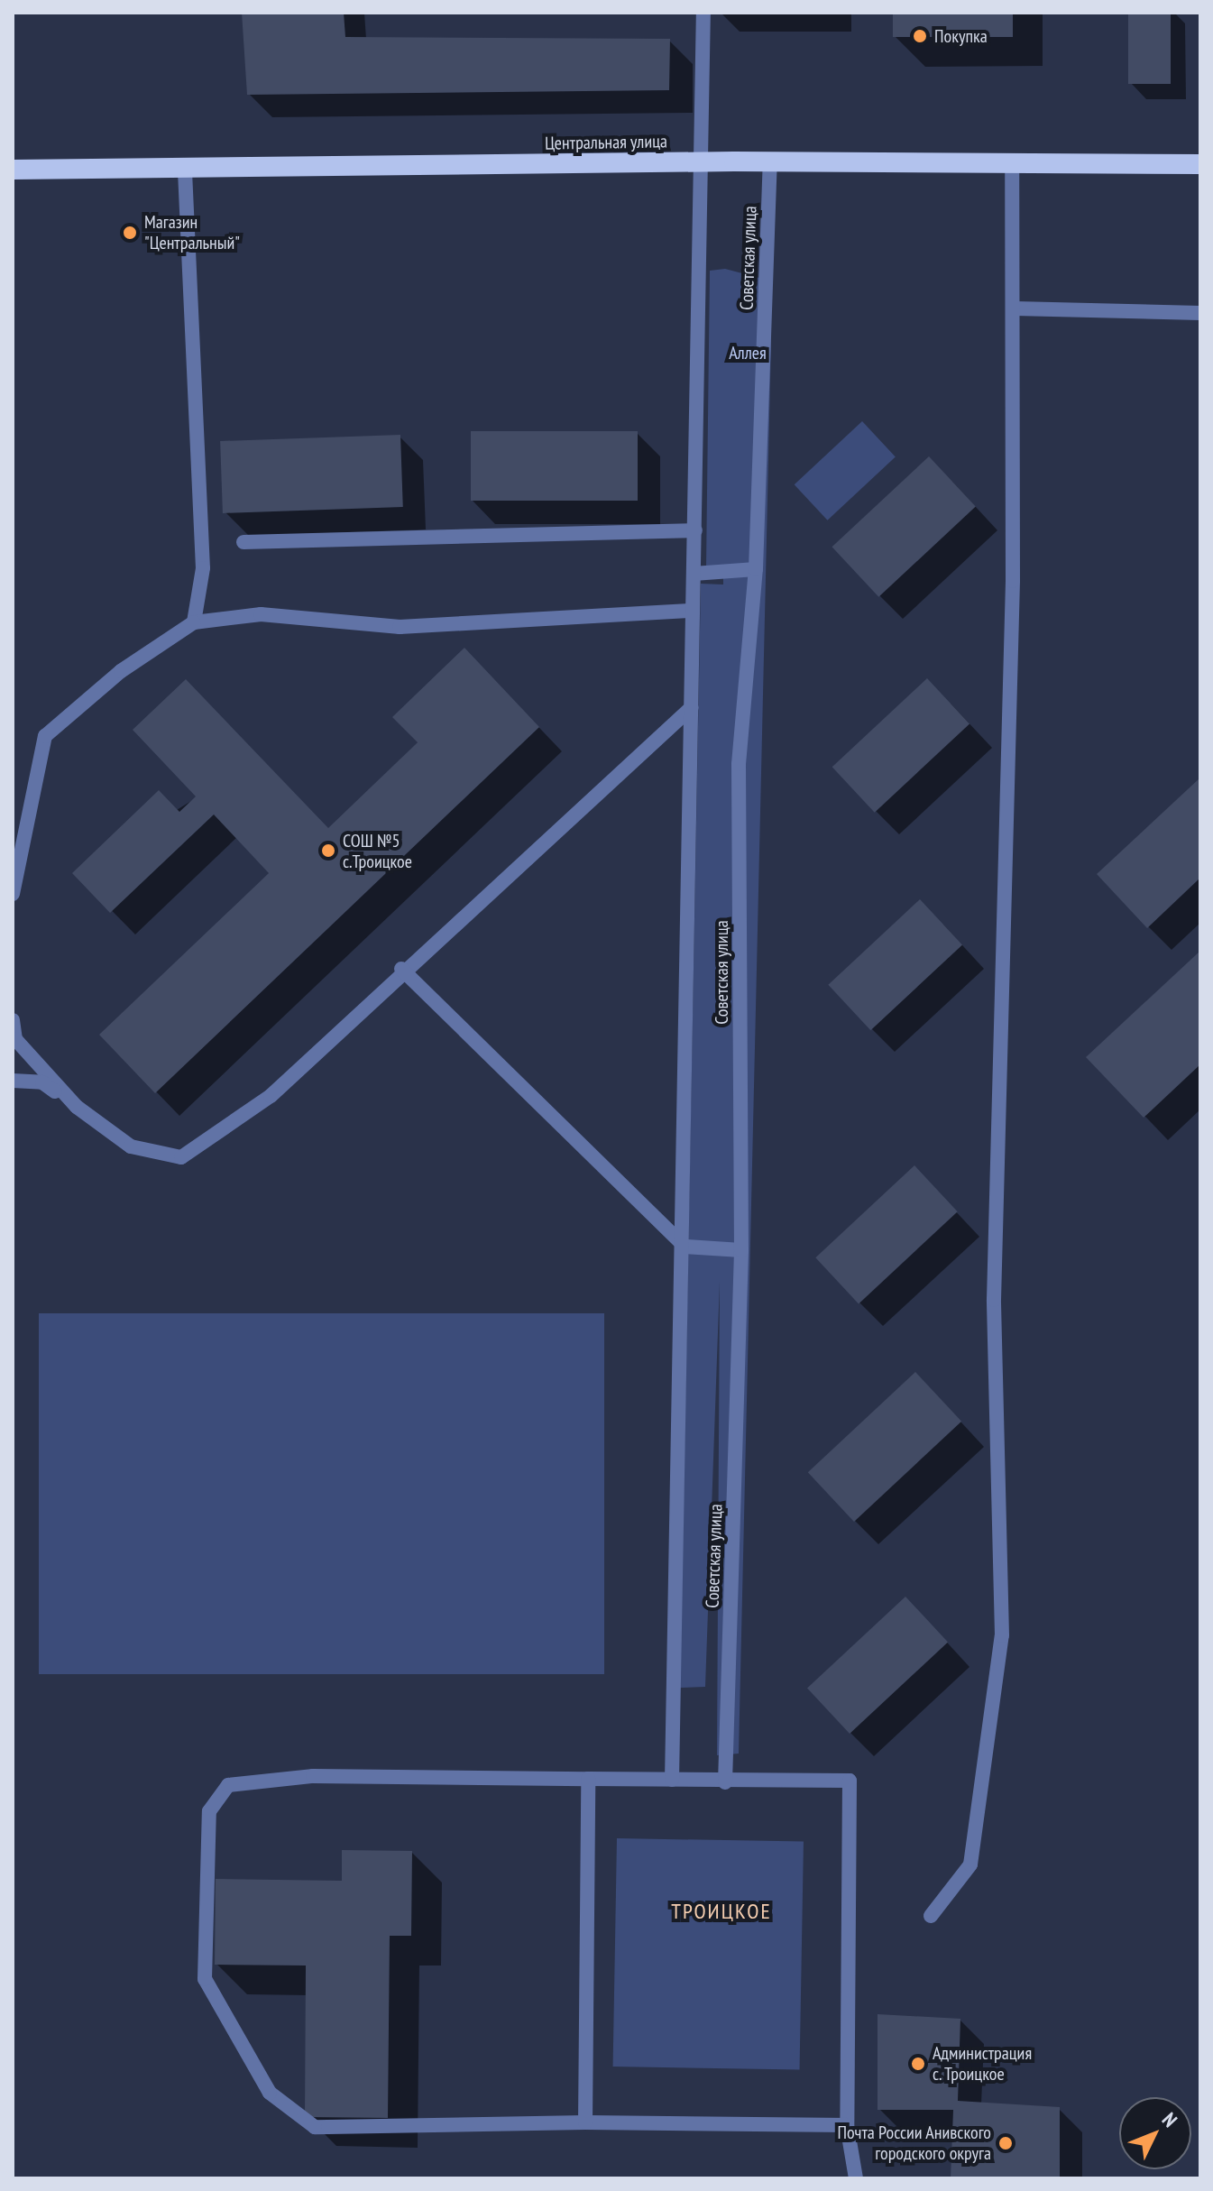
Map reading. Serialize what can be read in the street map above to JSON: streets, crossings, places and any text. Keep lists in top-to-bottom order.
{
  "streets": {
    "highway": ["Центральная улица"],
    "street": ["Советская улица"]
  },
  "crossings": [
    ["Центральная улица", "Советская улица"]
  ],
  "districts": ["ТРОИЦКОЕ"],
  "parks": ["Аллея"],
  "places": [
    "Покупка",
    "Магазин \"Центральный\"",
    "СОШ №5 с.Троицкое",
    "Администрация с. Троицкое",
    "Почта России Анивского городского округа"
  ],
  "north": "top right"
}
